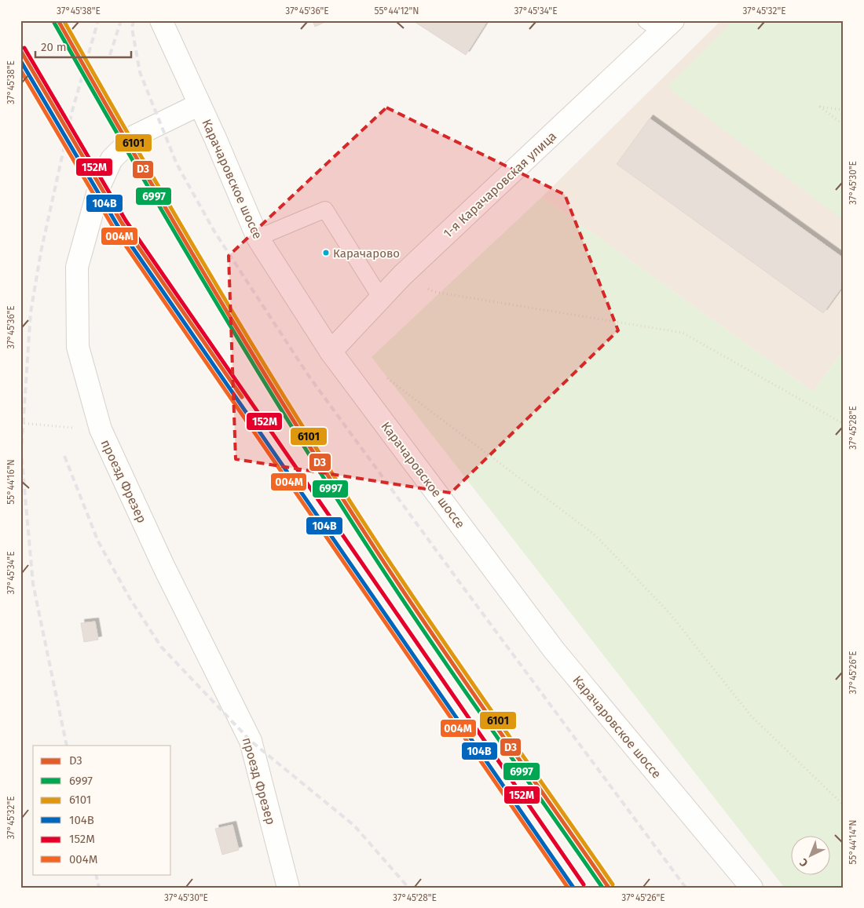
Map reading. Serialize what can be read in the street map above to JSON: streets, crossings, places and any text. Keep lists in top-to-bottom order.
{
  "streets": {
    "street": ["Карачаровское шоссе", "1-я Карачаровская улица", "проезд Фрезер"]
  },
  "crossings": [
    ["Карачаровское шоссе", "1-я Карачаровская улица"],
    ["Карачаровское шоссе", "проезд Фрезер"]
  ],
  "places": ["Карачарово"],
  "lines": [
    "transit line D3",
    "transit line 6101",
    "transit line 6997",
    "transit line 152М",
    "transit line 104В",
    "transit line 004М"
  ],
  "legend": [
    "D3",
    "6997",
    "6101",
    "104В",
    "152М",
    "004М"
  ],
  "scale_bar": "20 m",
  "north": "bottom left",
  "coordinates": [
    "37°45'38\"E",
    "37°45'36\"E",
    "55°44'12\"N",
    "37°45'34\"E",
    "37°45'32\"E",
    "37°45'30\"E",
    "37°45'28\"E",
    "55°44'16\"N",
    "37°45'26\"E",
    "55°44'14\"N"
  ]
}
